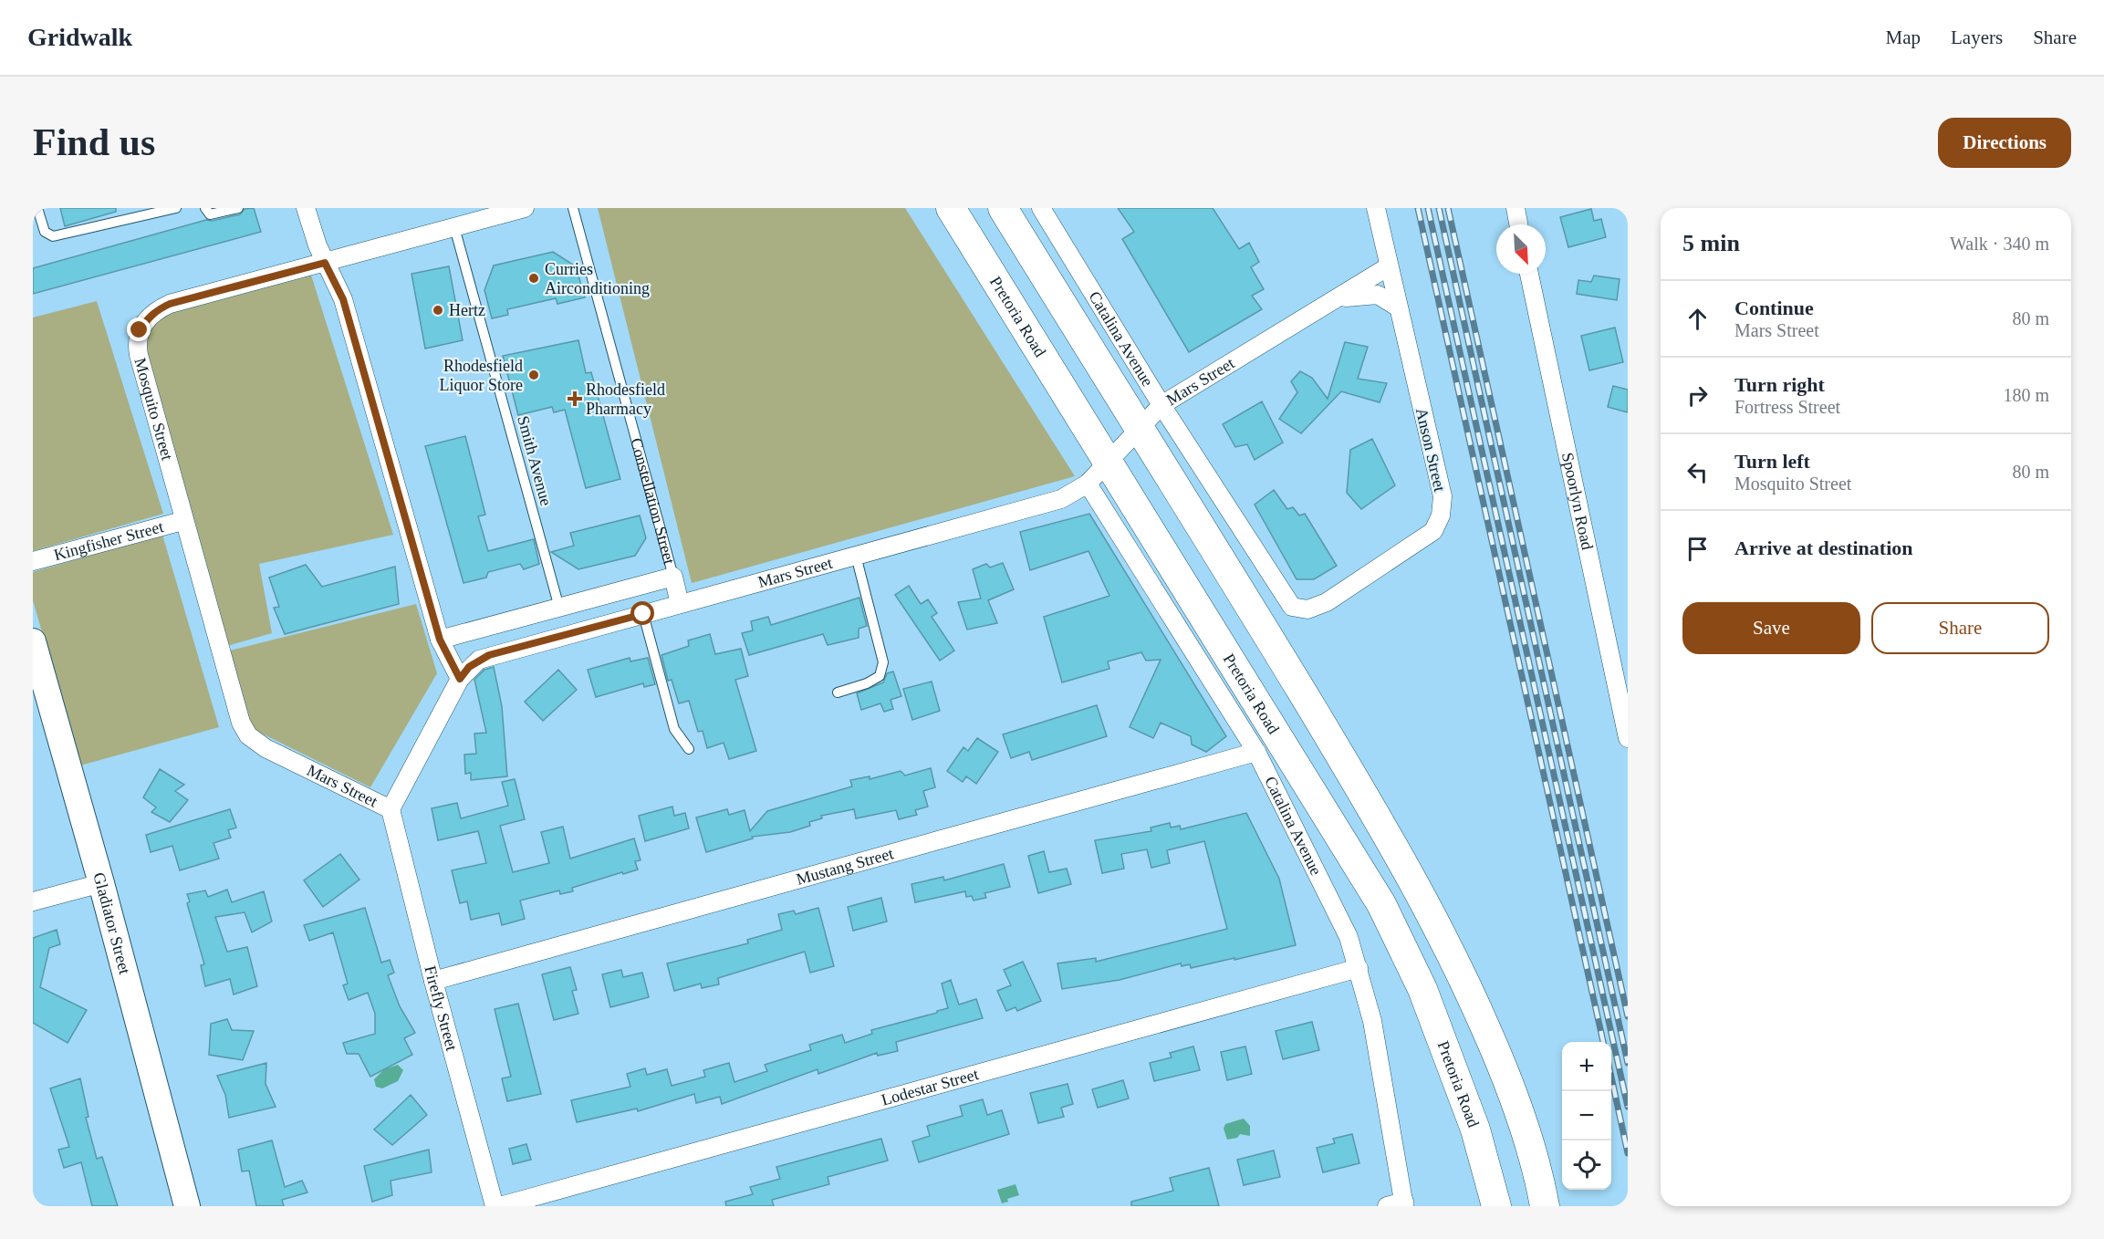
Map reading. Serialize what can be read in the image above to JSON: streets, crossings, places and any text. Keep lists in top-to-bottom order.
{
  "streets": {
    "main road": ["Pretoria Road"],
    "street": [
      "Catalina Avenue",
      "Mars Street",
      "Mosquito Street",
      "Anson Street",
      "Constellation Street",
      "Spoorlyn Road",
      "Kingfisher Street",
      "Mustang Street",
      "Gladiator Street",
      "Firefly Street",
      "Lodestar Street"
    ],
    "lane": ["Smith Avenue"]
  },
  "crossings": [
    ["Pretoria Road", "Catalina Avenue"],
    ["Pretoria Road", "Mars Street"],
    ["Catalina Avenue", "Mars Street"],
    ["Catalina Avenue", "Anson Street"],
    ["Catalina Avenue", "Mustang Street"],
    ["Catalina Avenue", "Lodestar Street"],
    ["Mars Street", "Mosquito Street"],
    ["Mars Street", "Anson Street"],
    ["Mars Street", "Constellation Street"],
    ["Mars Street", "Firefly Street"],
    ["Mosquito Street", "Smith Avenue"],
    ["Mosquito Street", "Kingfisher Street"],
    ["Mustang Street", "Firefly Street"]
  ],
  "places": {
    "other": ["Curries Airconditioning", "Hertz", "Rhodesfield Liquor Store"],
    "health": ["Rhodesfield Pharmacy"]
  },
  "north": "bottom right",
  "page": {
    "header": "Gridwalk",
    "nav": ["Map", "Layers", "Share"],
    "buttons": [
      "Directions",
      ["Save", "Share"]
    ],
    "title": "Find us",
    "heading": ["5 min", "Walk · 340 m"],
    "list": [
      ["Continue", "Mars Street", "80 m"],
      ["Turn right", "Fortress Street", "180 m"],
      ["Turn left", "Mosquito Street", "80 m"],
      "Arrive at destination"
    ],
    "map_buttons": ["+", "−"]
  }
}
